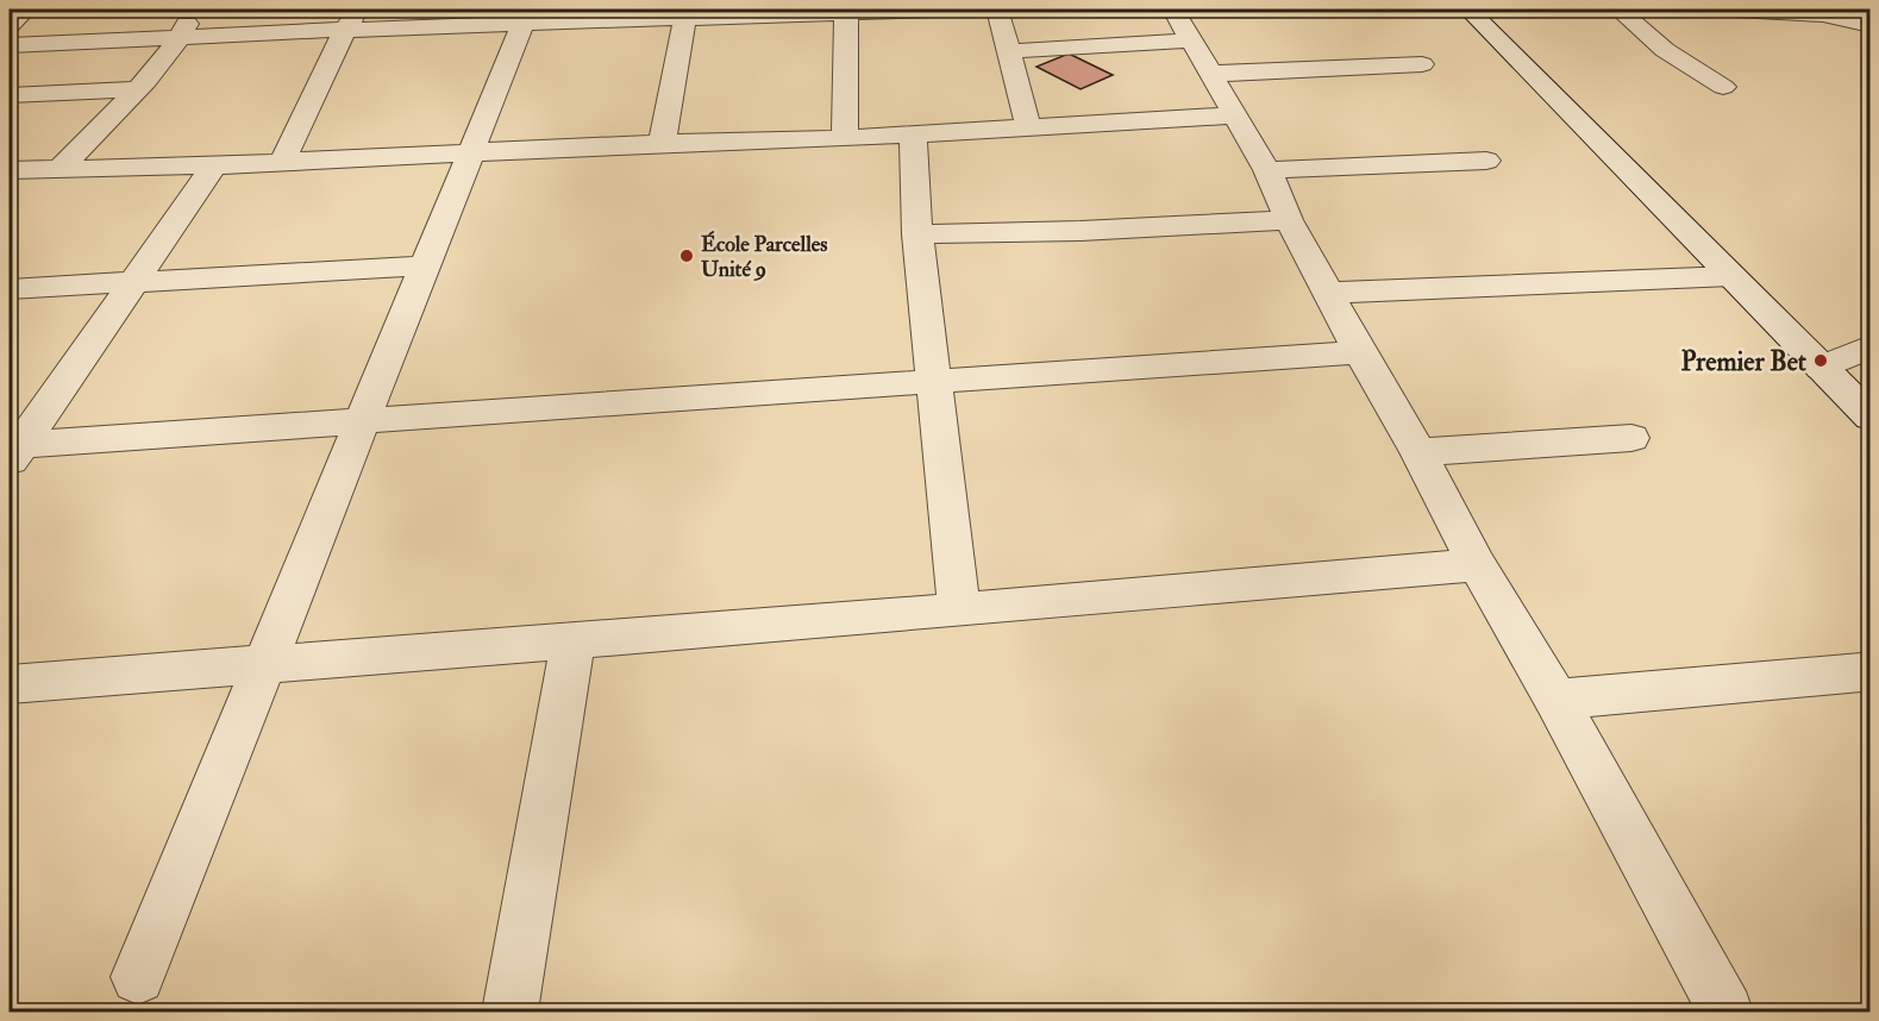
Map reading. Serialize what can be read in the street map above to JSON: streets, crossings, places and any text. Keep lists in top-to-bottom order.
{
  "places": ["École Parcelles Unité 9", "Premier Bet"]
}
